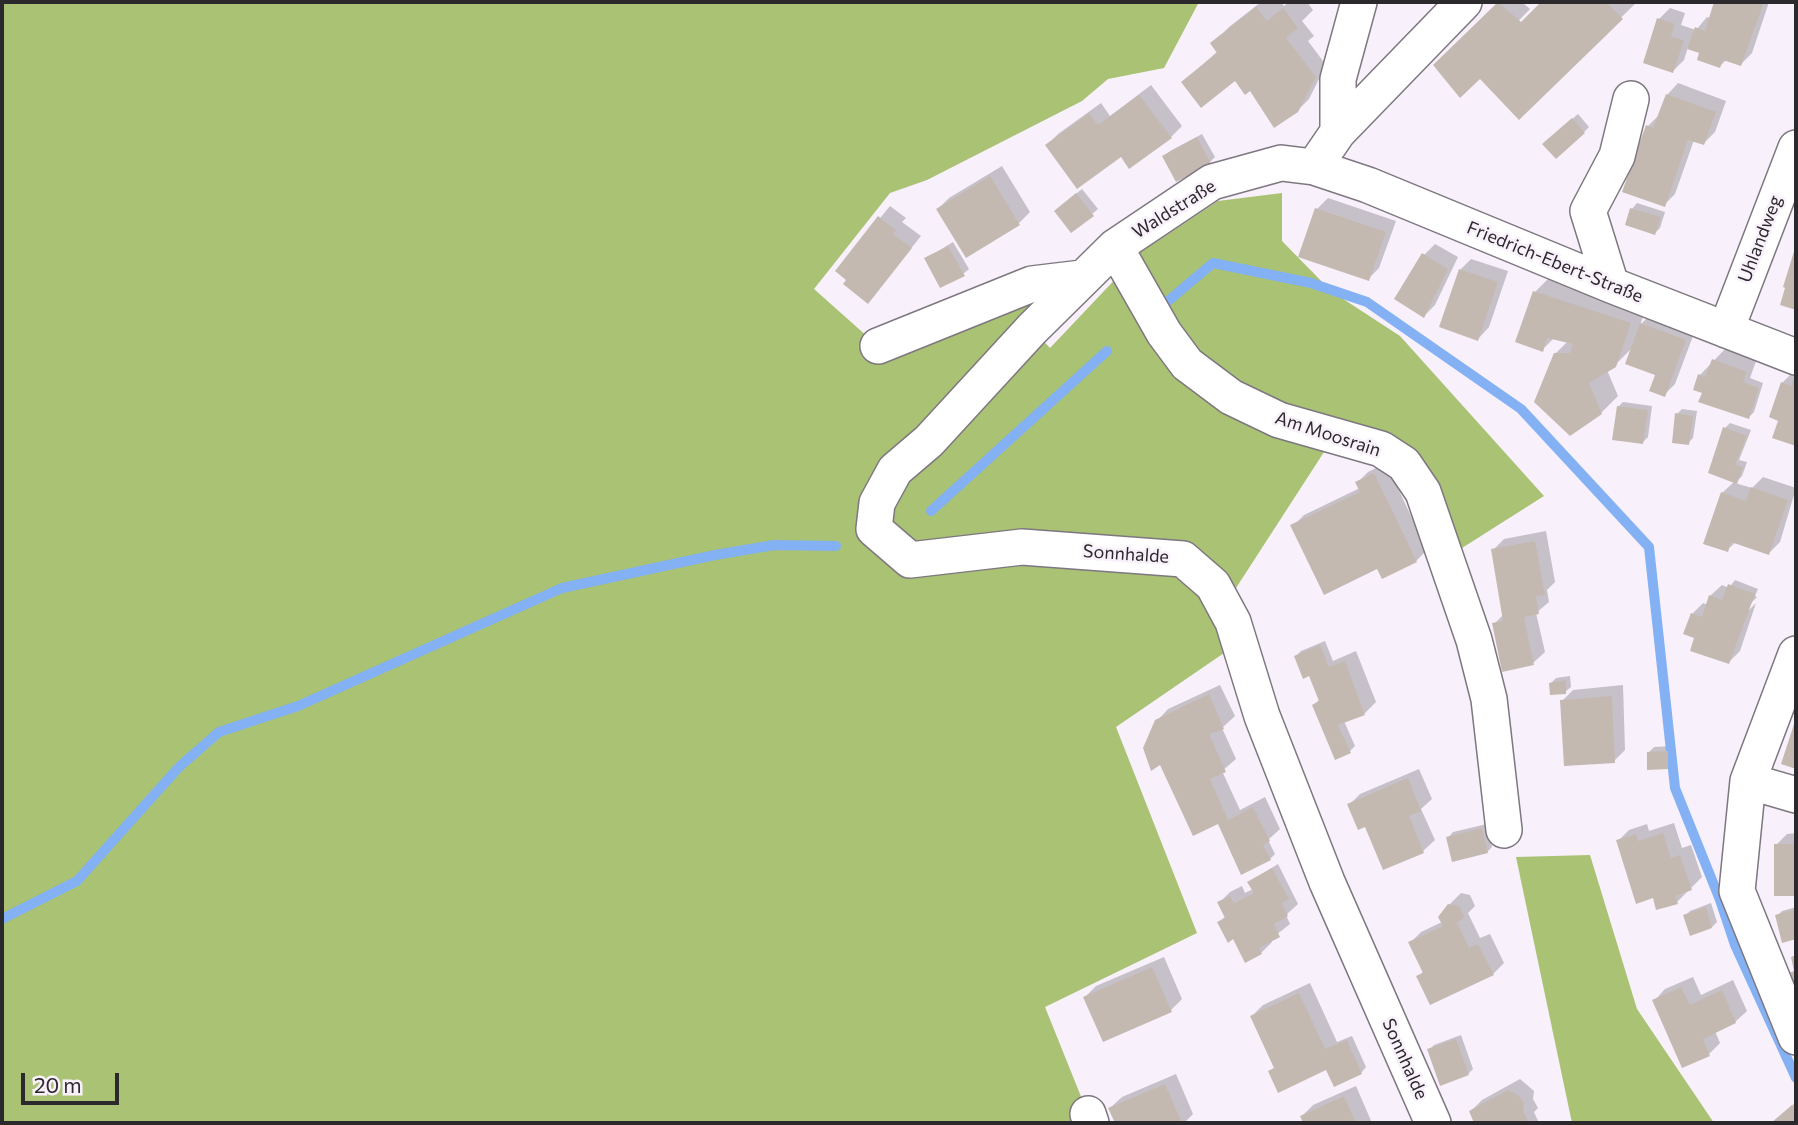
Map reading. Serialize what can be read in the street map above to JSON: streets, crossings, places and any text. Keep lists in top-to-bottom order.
{
  "streets": {
    "street": [
      "Waldstraße",
      "Uhlandweg",
      "Friedrich-Ebert-Straße",
      "Am Moosrain",
      "Sonnhalde"
    ]
  },
  "crossings": [
    ["Waldstraße", "Friedrich-Ebert-Straße"],
    ["Waldstraße", "Am Moosrain"],
    ["Waldstraße", "Sonnhalde"],
    ["Uhlandweg", "Friedrich-Ebert-Straße"]
  ],
  "scale_bar": "20 m"
}
